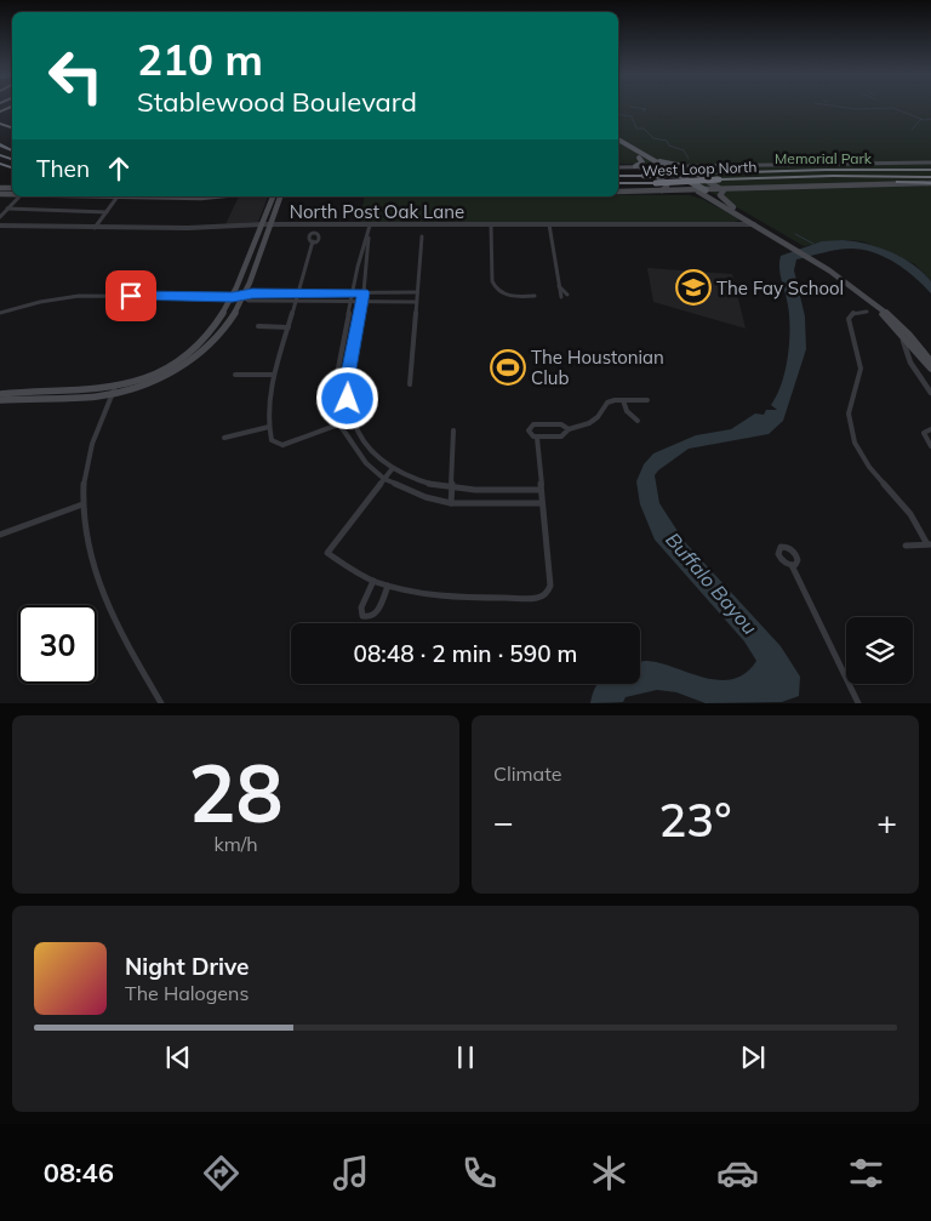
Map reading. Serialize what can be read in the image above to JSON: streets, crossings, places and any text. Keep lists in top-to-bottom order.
{
  "streets": {
    "highway": ["West Loop North"],
    "street": ["North Post Oak Lane"]
  },
  "water": ["Buffalo Bayou"],
  "parks": ["Memorial Park"],
  "places": {
    "school or university": ["The Fay School"],
    "sports": ["The Houstonian Club"]
  },
  "page": {
    "turn": ["210 m", "Stablewood Boulevard"],
    "then": "Then",
    "limit": "30",
    "trip": "08:48 · 2 min · 590 m",
    "tile": [
      ["28", "km/h"],
      "Climate"
    ],
    "heat": ["−", "23°", "+"],
    "song": ["Night Drive", "The Halogens"],
    "tabs": "08:46"
  }
}
